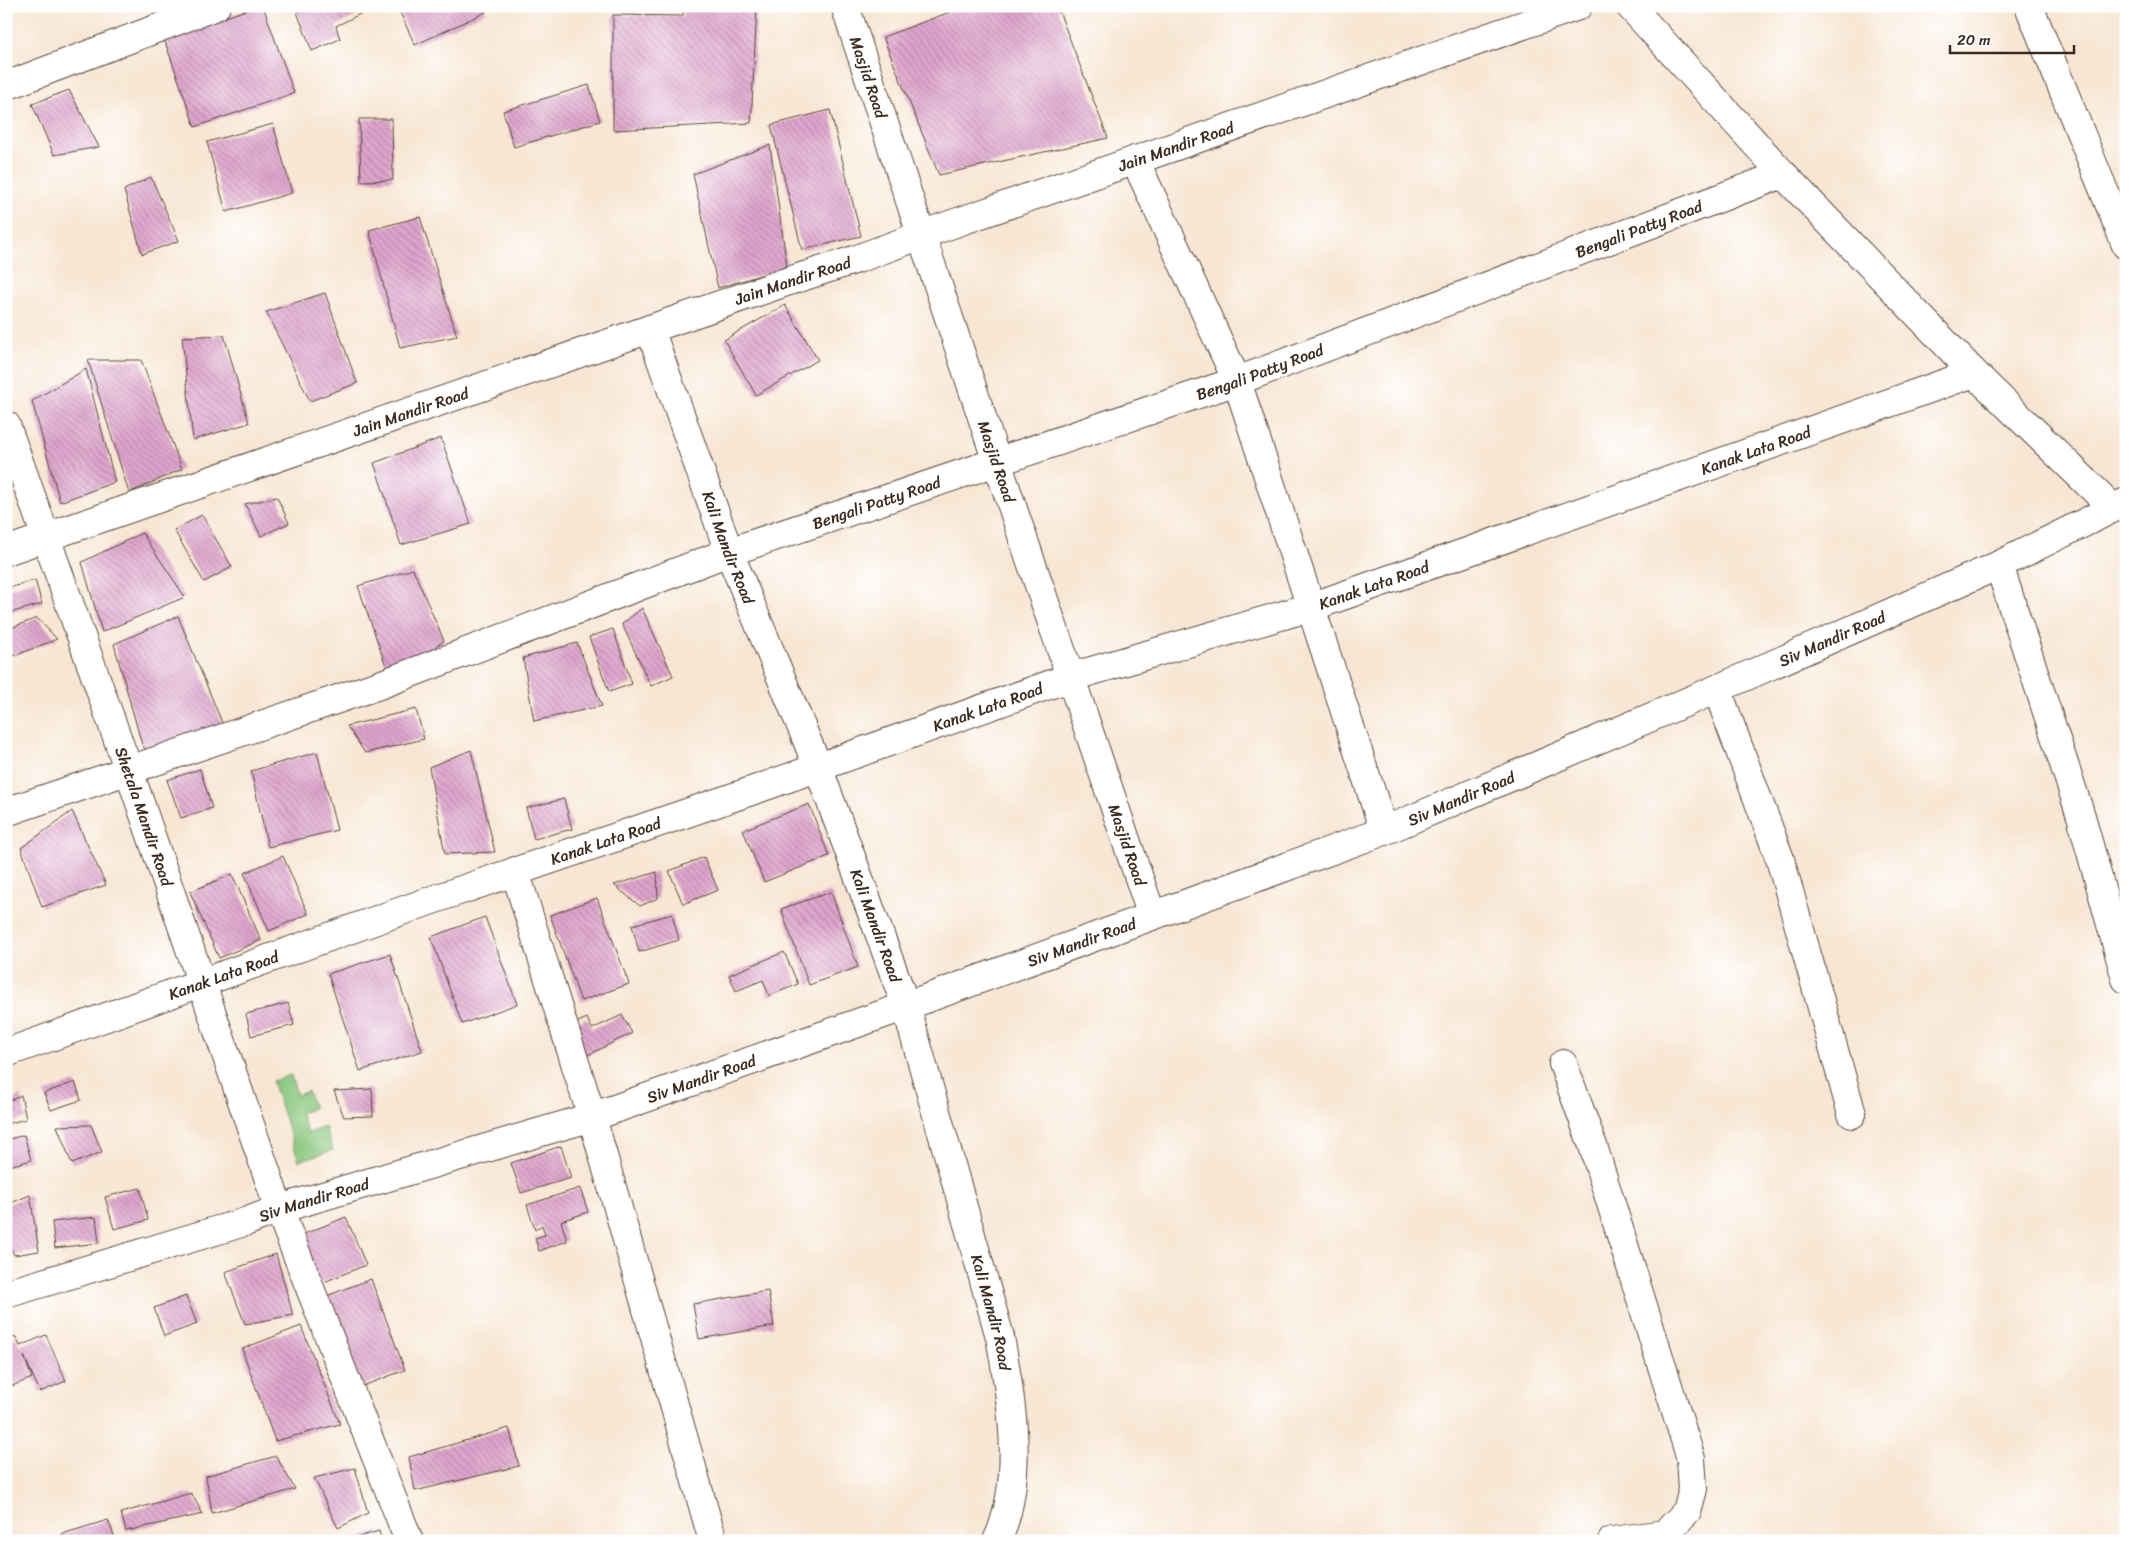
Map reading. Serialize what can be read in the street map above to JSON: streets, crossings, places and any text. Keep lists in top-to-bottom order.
{
  "streets": {
    "street": [
      "Masjid Road",
      "Jain Mandir Road",
      "Bengali Patty Road",
      "Kanak Lata Road",
      "Kali Mandir Road",
      "Siv Mandir Road",
      "Shetala Mandir Road"
    ]
  },
  "crossings": [
    ["Masjid Road", "Jain Mandir Road"],
    ["Masjid Road", "Bengali Patty Road"],
    ["Masjid Road", "Kanak Lata Road"],
    ["Masjid Road", "Siv Mandir Road"],
    ["Jain Mandir Road", "Kali Mandir Road"],
    ["Jain Mandir Road", "Shetala Mandir Road"],
    ["Bengali Patty Road", "Kali Mandir Road"],
    ["Bengali Patty Road", "Shetala Mandir Road"],
    ["Kanak Lata Road", "Kali Mandir Road"],
    ["Kanak Lata Road", "Shetala Mandir Road"],
    ["Kali Mandir Road", "Siv Mandir Road"],
    ["Siv Mandir Road", "Shetala Mandir Road"]
  ],
  "scale_bar": "20 m"
}
